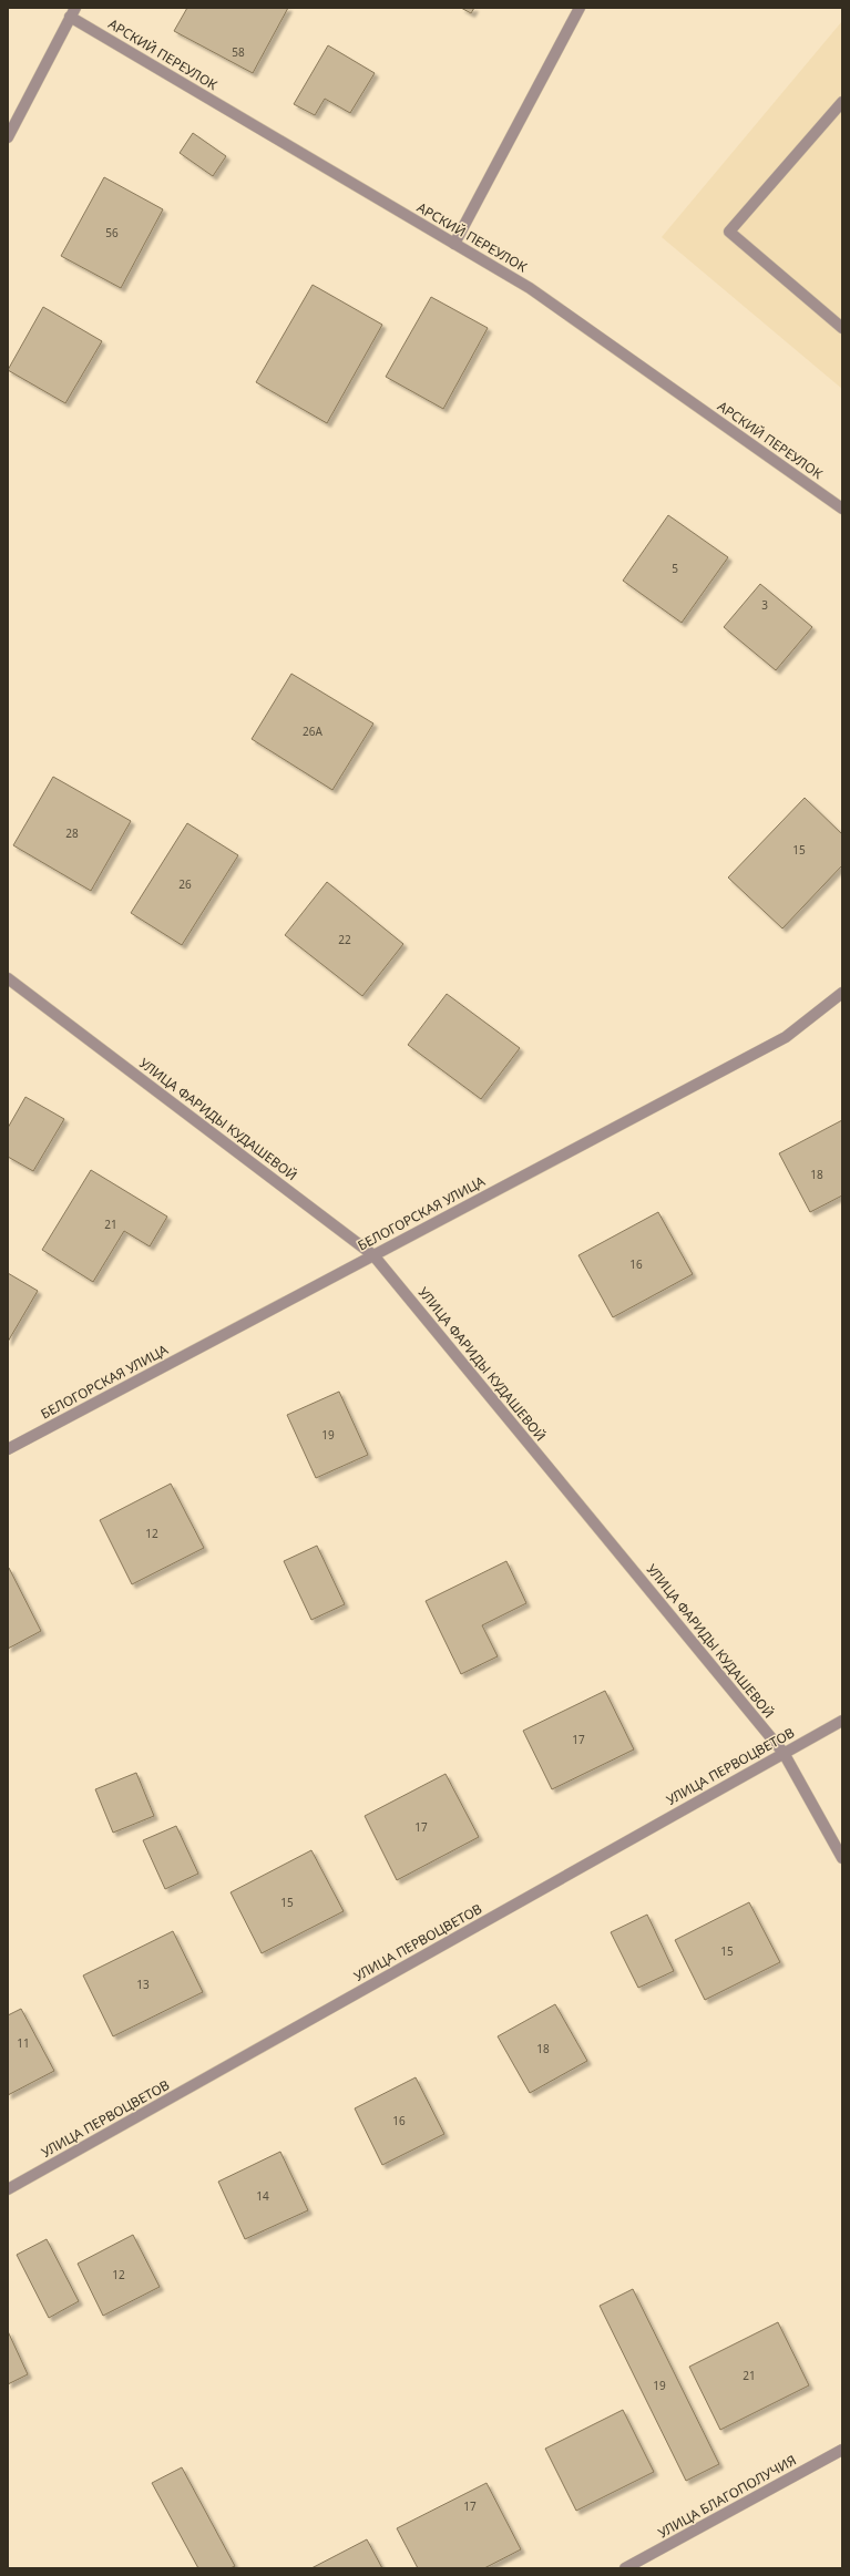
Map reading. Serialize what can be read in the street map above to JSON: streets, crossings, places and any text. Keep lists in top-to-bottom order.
{
  "streets": {
    "street": [
      "АРСКИЙ ПЕРЕУЛОК",
      "УЛИЦА ФАРИДЫ КУДАШЕВОЙ",
      "БЕЛОГОРСКАЯ УЛИЦА",
      "УЛИЦА ПЕРВОЦВЕТОВ",
      "УЛИЦА БЛАГОПОЛУЧИЯ"
    ]
  },
  "crossings": [
    ["УЛИЦА ФАРИДЫ КУДАШЕВОЙ", "БЕЛОГОРСКАЯ УЛИЦА"],
    ["УЛИЦА ФАРИДЫ КУДАШЕВОЙ", "УЛИЦА ПЕРВОЦВЕТОВ"]
  ],
  "house_numbers": [
    "58",
    "56",
    "5",
    "3",
    "26А",
    "28",
    "15",
    "26",
    "22",
    "18",
    "21",
    "16",
    "19",
    "12",
    "17",
    "17",
    "15",
    "15",
    "13",
    "11",
    "18",
    "16",
    "14",
    "12",
    "21",
    "19",
    "17"
  ]
}
